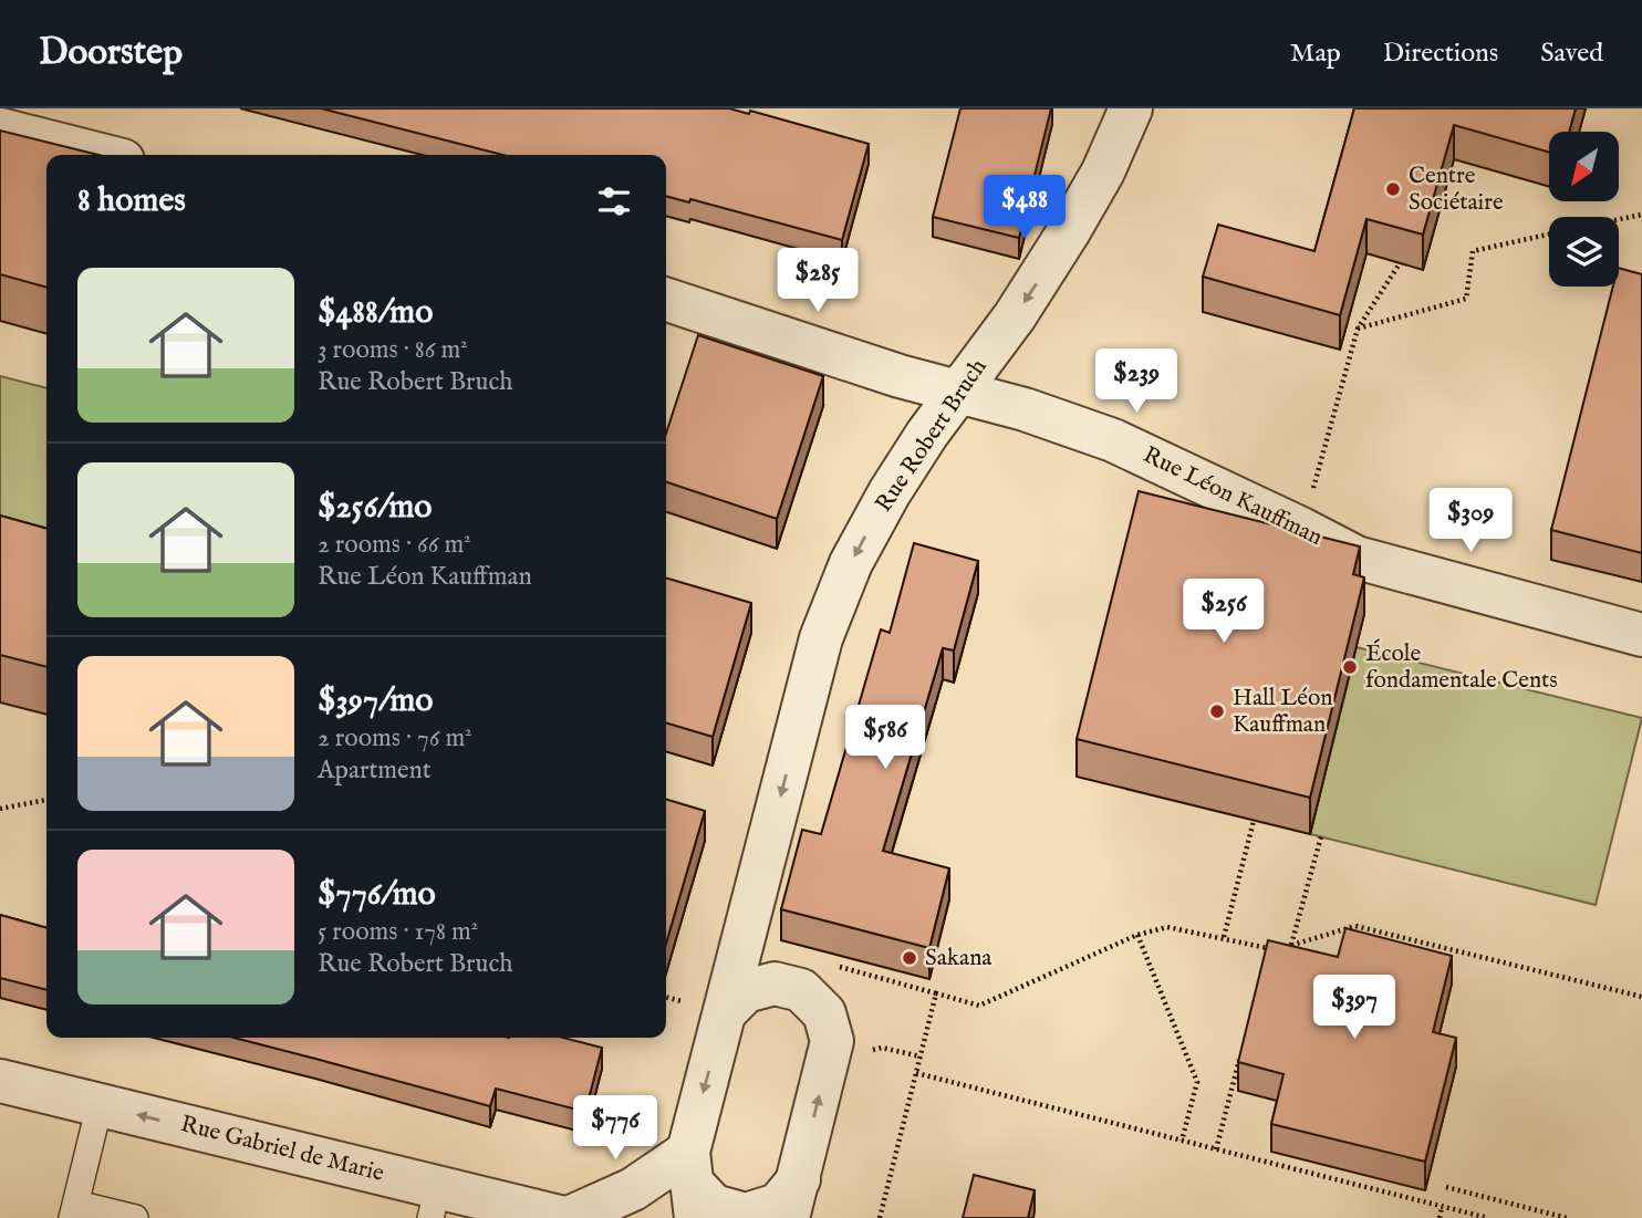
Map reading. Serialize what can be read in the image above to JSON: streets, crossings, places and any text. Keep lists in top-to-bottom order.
{
  "streets": {
    "street": ["Rue Robert Bruch", "Rue Léon Kauffman", "Rue Gabriel de Marie"]
  },
  "crossings": [
    ["Rue Robert Bruch", "Rue Léon Kauffman"]
  ],
  "one_way": ["Rue Robert Bruch", "Rue Gabriel de Marie"],
  "places": [
    "Centre Sociétaire",
    "École fondamentale Cents",
    "Hall Léon Kauffman",
    "Sakana"
  ],
  "north": "bottom left",
  "page": {
    "header": "Doorstep",
    "nav": ["Map", "Directions", "Saved"],
    "heading": "8 homes",
    "price": [
      "$488",
      "$285",
      "$239",
      "$309",
      "$256",
      "$586",
      "$397",
      "$776"
    ],
    "list": [
      {
        "name": "$488/mo",
        "note": "3 rooms · 86 m² · Rue Robert Bruch"
      },
      {
        "name": "$256/mo",
        "note": "2 rooms · 66 m² · Rue Léon Kauffman"
      },
      {
        "name": "$397/mo",
        "note": "2 rooms · 76 m² · Apartment"
      },
      {
        "name": "$776/mo",
        "note": "5 rooms · 178 m² · Rue Robert Bruch"
      }
    ]
  }
}
